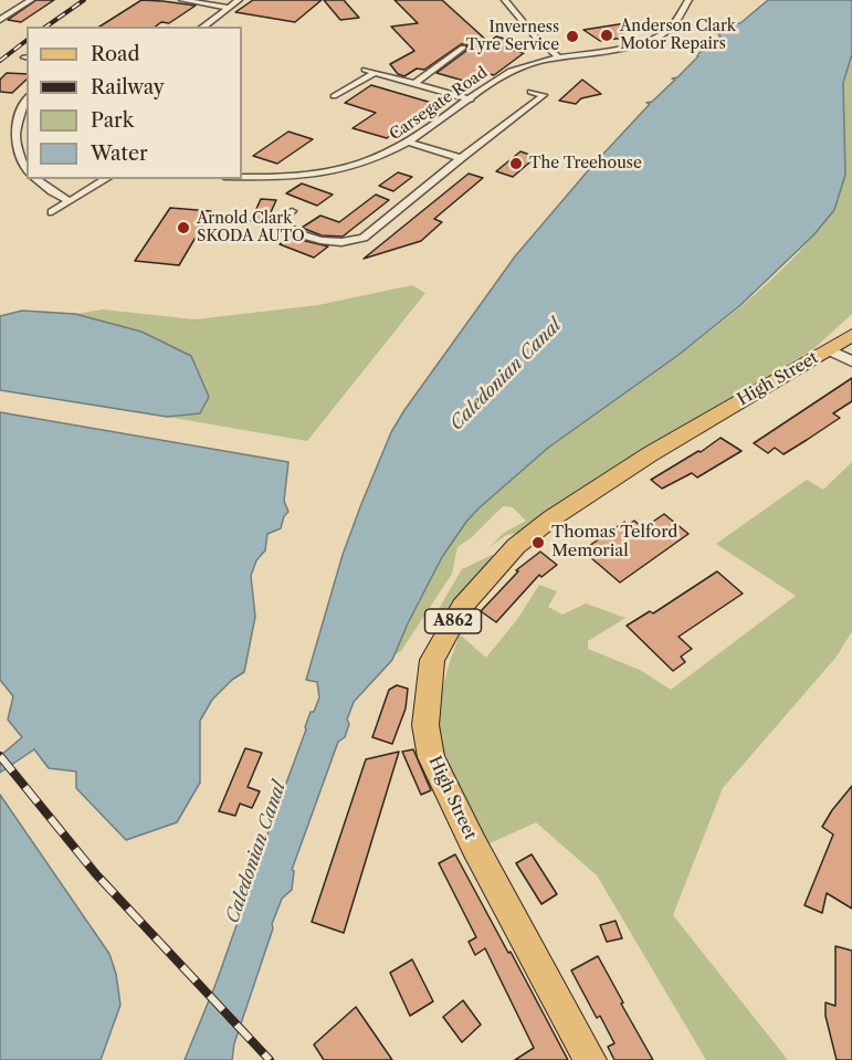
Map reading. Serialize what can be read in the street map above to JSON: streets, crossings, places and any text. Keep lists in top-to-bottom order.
{
  "streets": {
    "main road": ["High Street", "A862"],
    "street": ["Carsegate Road"]
  },
  "crossings": [
    ["High Street", "A862"]
  ],
  "water": ["Caledonian Canal"],
  "places": [
    "Anderson Clark Motor Repairs",
    "Inverness Tyre Service",
    "The Treehouse",
    "Arnold Clark SKODA AUTO",
    "Thomas Telford Memorial"
  ],
  "legend": [
    "Road",
    "Railway",
    "Park",
    "Water"
  ]
}
